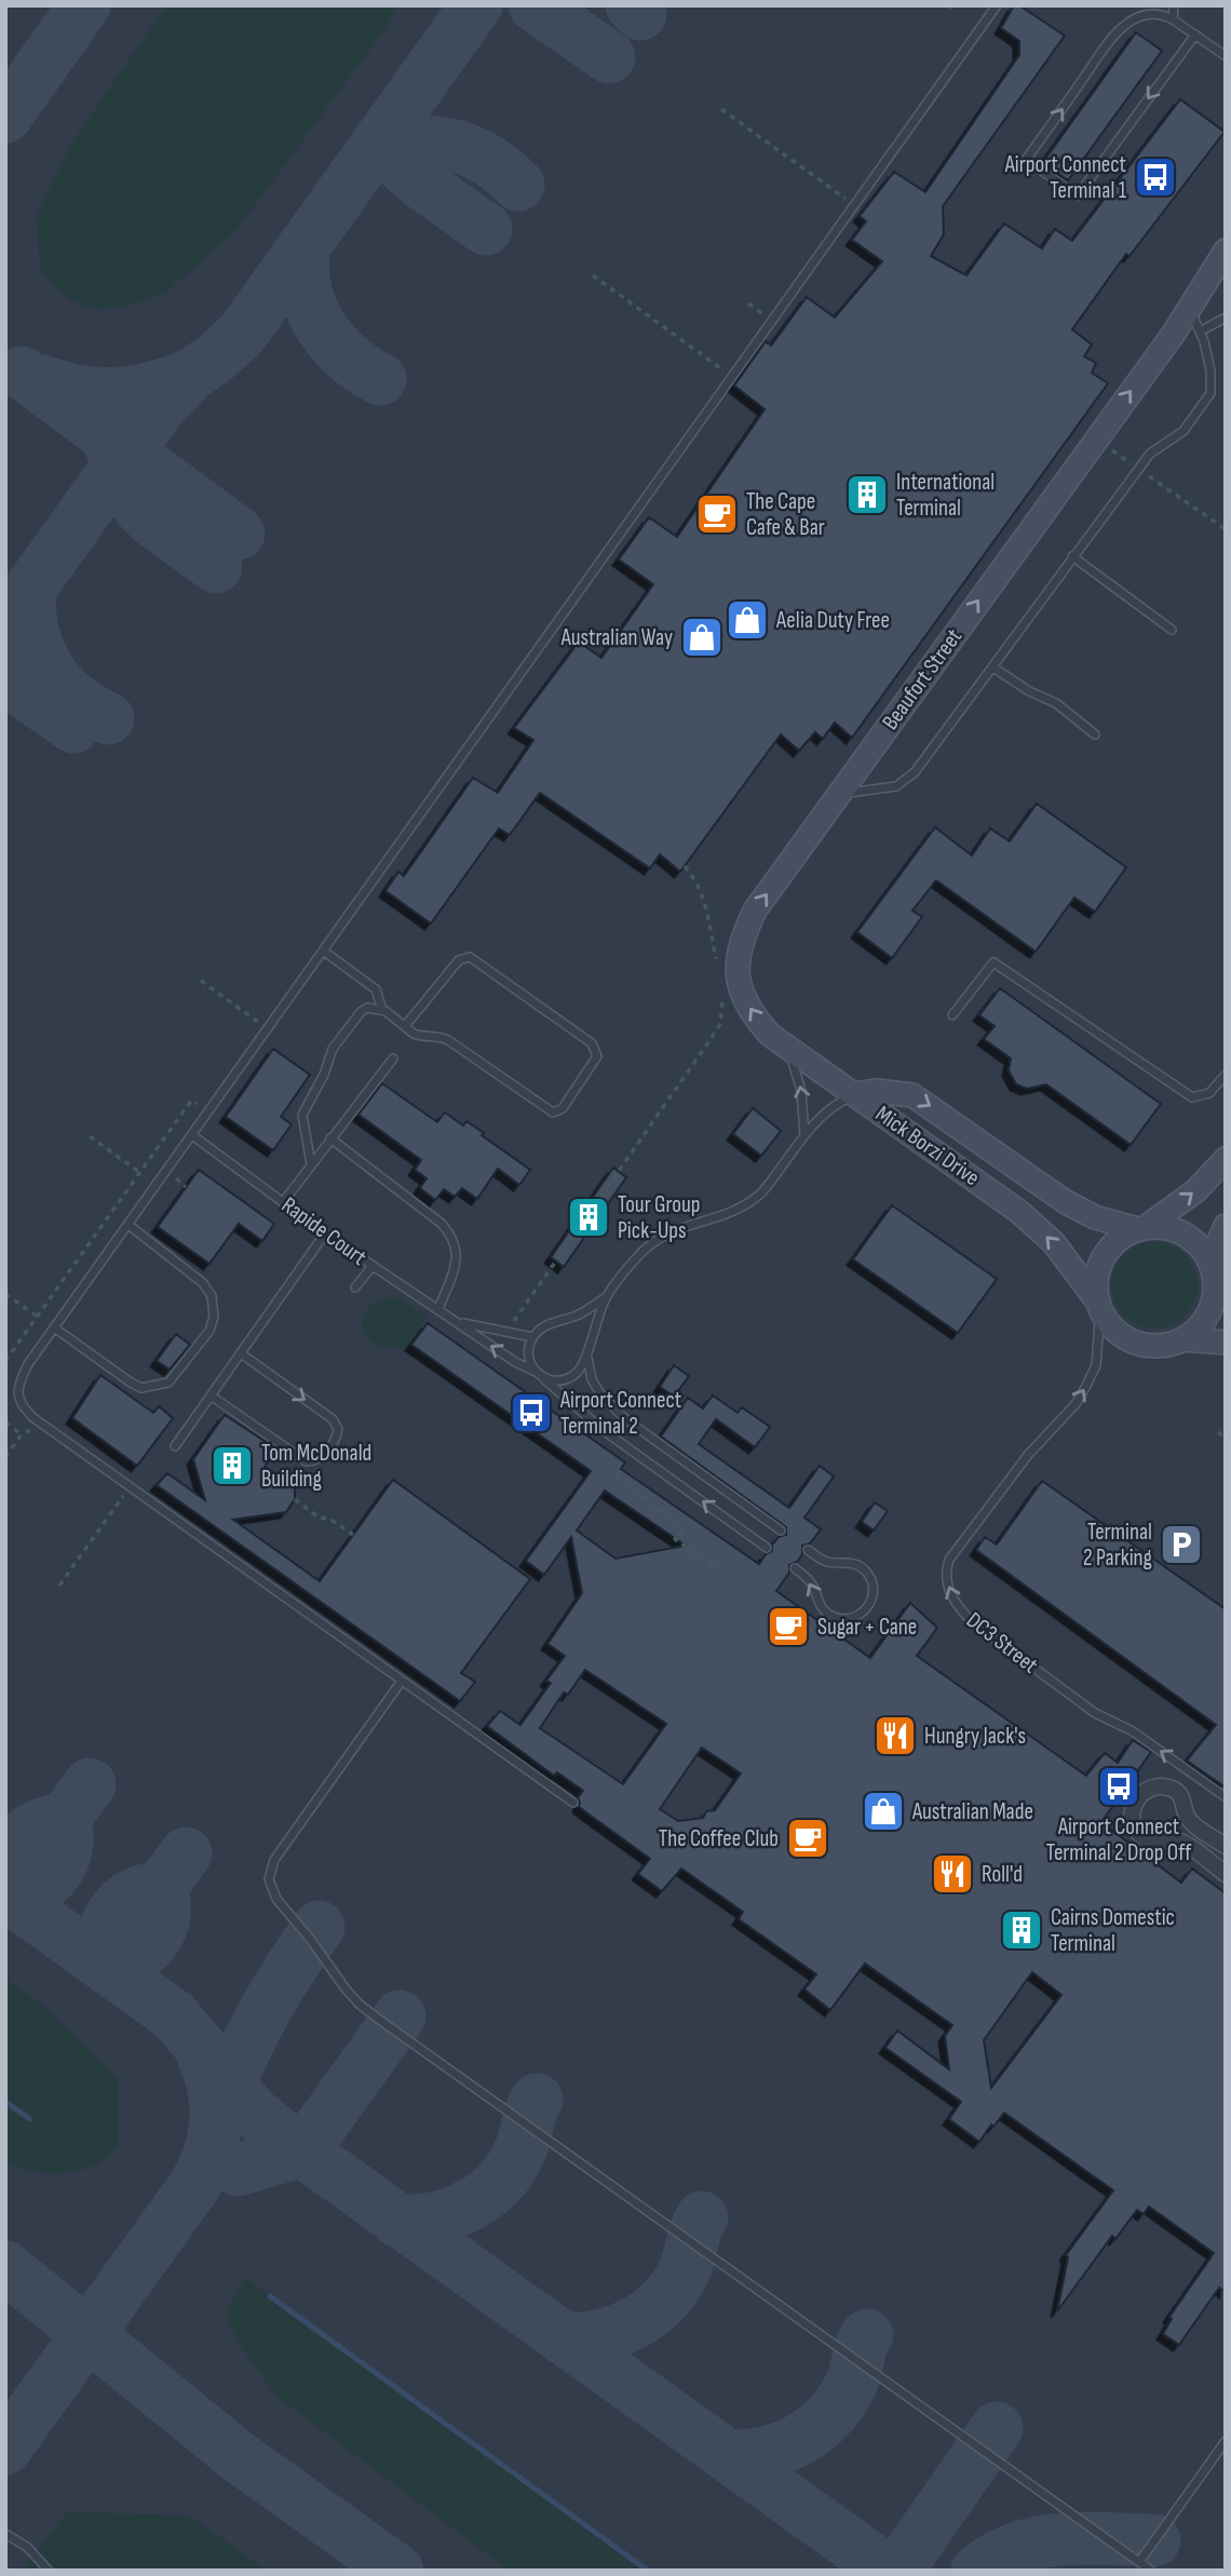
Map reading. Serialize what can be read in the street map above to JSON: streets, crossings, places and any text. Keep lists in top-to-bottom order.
{
  "streets": {
    "street": ["Beaufort Street", "Mick Borzi Drive"],
    "lane": ["Rapide Court", "DC3 Street"]
  },
  "crossings": [
    ["Beaufort Street", "Mick Borzi Drive"],
    ["Mick Borzi Drive", "DC3 Street"]
  ],
  "one_way": ["Beaufort Street"],
  "places": {
    "bus stop": ["Airport Connect Terminal 1", "Airport Connect Terminal 2", "Airport Connect Terminal 2 Drop Off"],
    "building": [
      "International Terminal",
      "Tour Group Pick-Ups",
      "Tom McDonald Building",
      "Cairns Domestic Terminal"
    ],
    "cafe": ["The Cape Cafe & Bar", "Sugar + Cane", "The Coffee Club"],
    "shop": ["Aelia Duty Free", "Australian Way", "Australian Made"],
    "parking": ["Terminal 2 Parking"],
    "restaurant": ["Hungry Jack's", "Roll'd"]
  }
}
